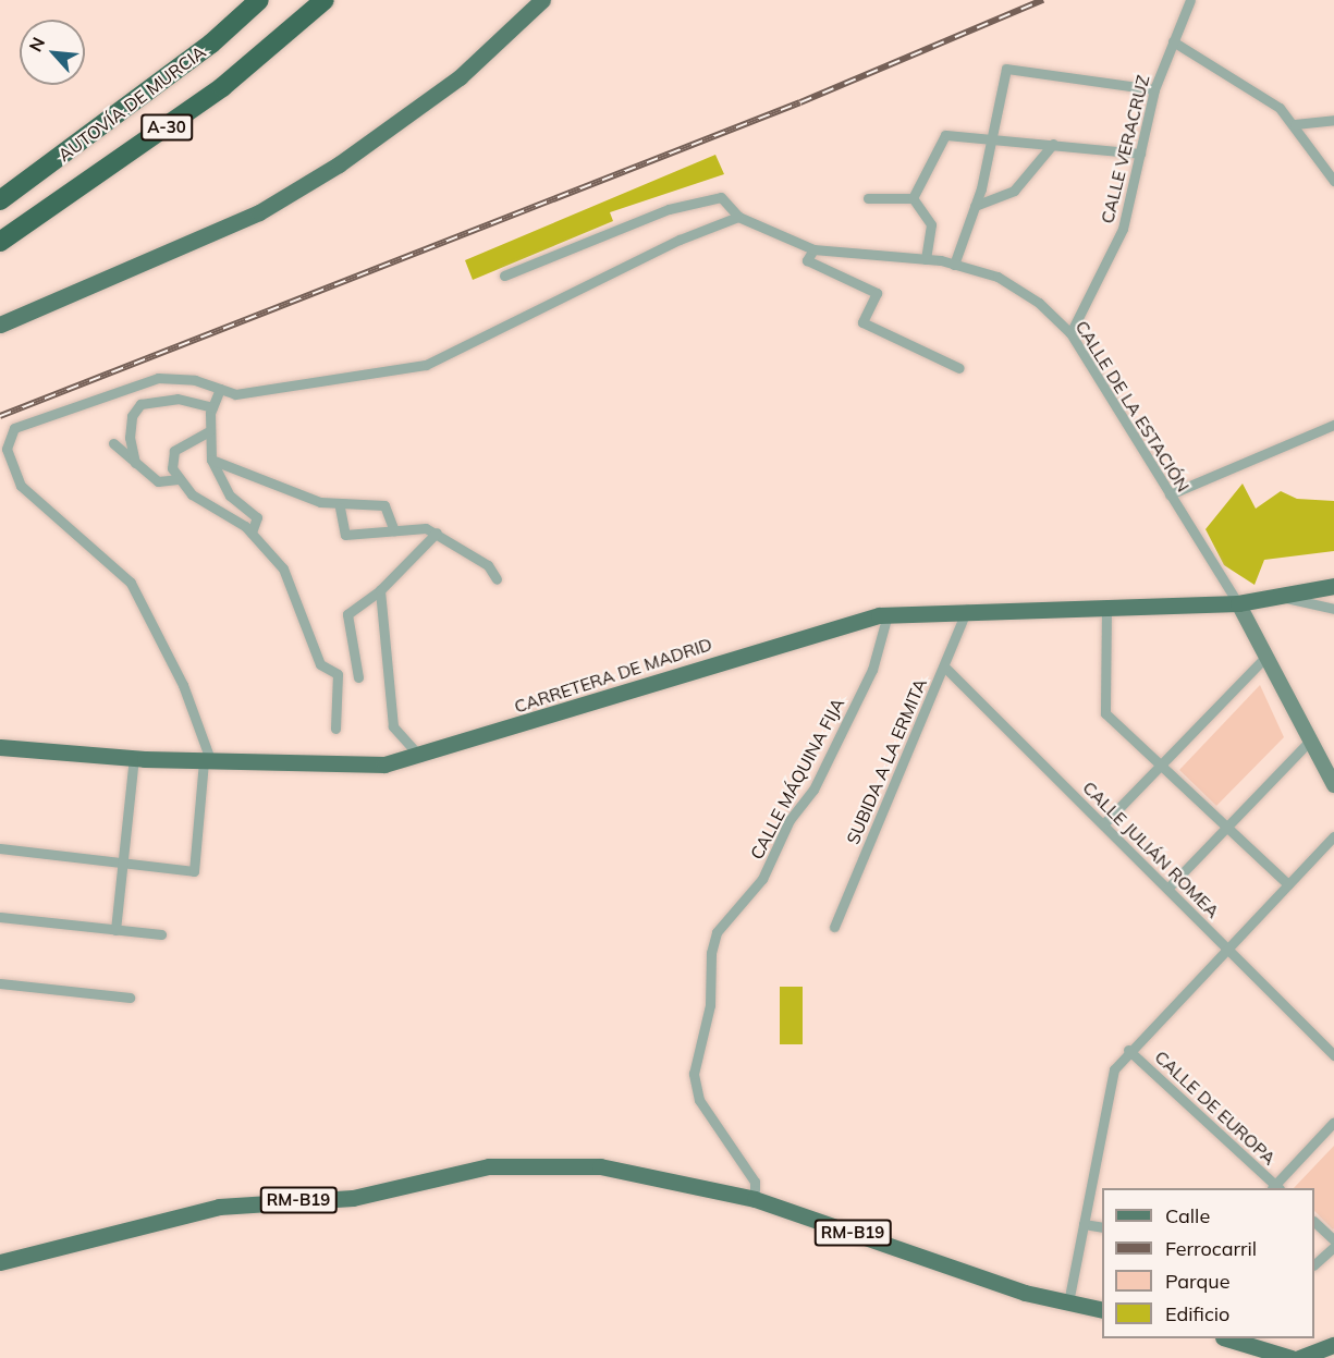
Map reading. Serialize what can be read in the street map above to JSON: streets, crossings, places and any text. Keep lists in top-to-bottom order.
{
  "streets": {
    "highway": ["AUTOVÍA DE MURCIA", "A-30"],
    "main road": ["CARRETERA DE MADRID", "RM-B19"],
    "street": [
      "CALLE VERACRUZ",
      "CALLE DE LA ESTACIÓN",
      "SUBIDA A LA ERMITA",
      "CALLE MÁQUINA FIJA",
      "CALLE JULIÁN ROMEA",
      "CALLE DE EUROPA"
    ]
  },
  "crossings": [
    ["CALLE VERACRUZ", "CALLE DE LA ESTACIÓN"],
    ["CALLE DE LA ESTACIÓN", "CARRETERA DE MADRID"],
    ["CARRETERA DE MADRID", "SUBIDA A LA ERMITA"],
    ["CARRETERA DE MADRID", "CALLE MÁQUINA FIJA"],
    ["SUBIDA A LA ERMITA", "CALLE JULIÁN ROMEA"],
    ["CALLE MÁQUINA FIJA", "RM-B19"]
  ],
  "legend": [
    "Calle",
    "Ferrocarril",
    "Parque",
    "Edificio"
  ],
  "north": "top left"
}
